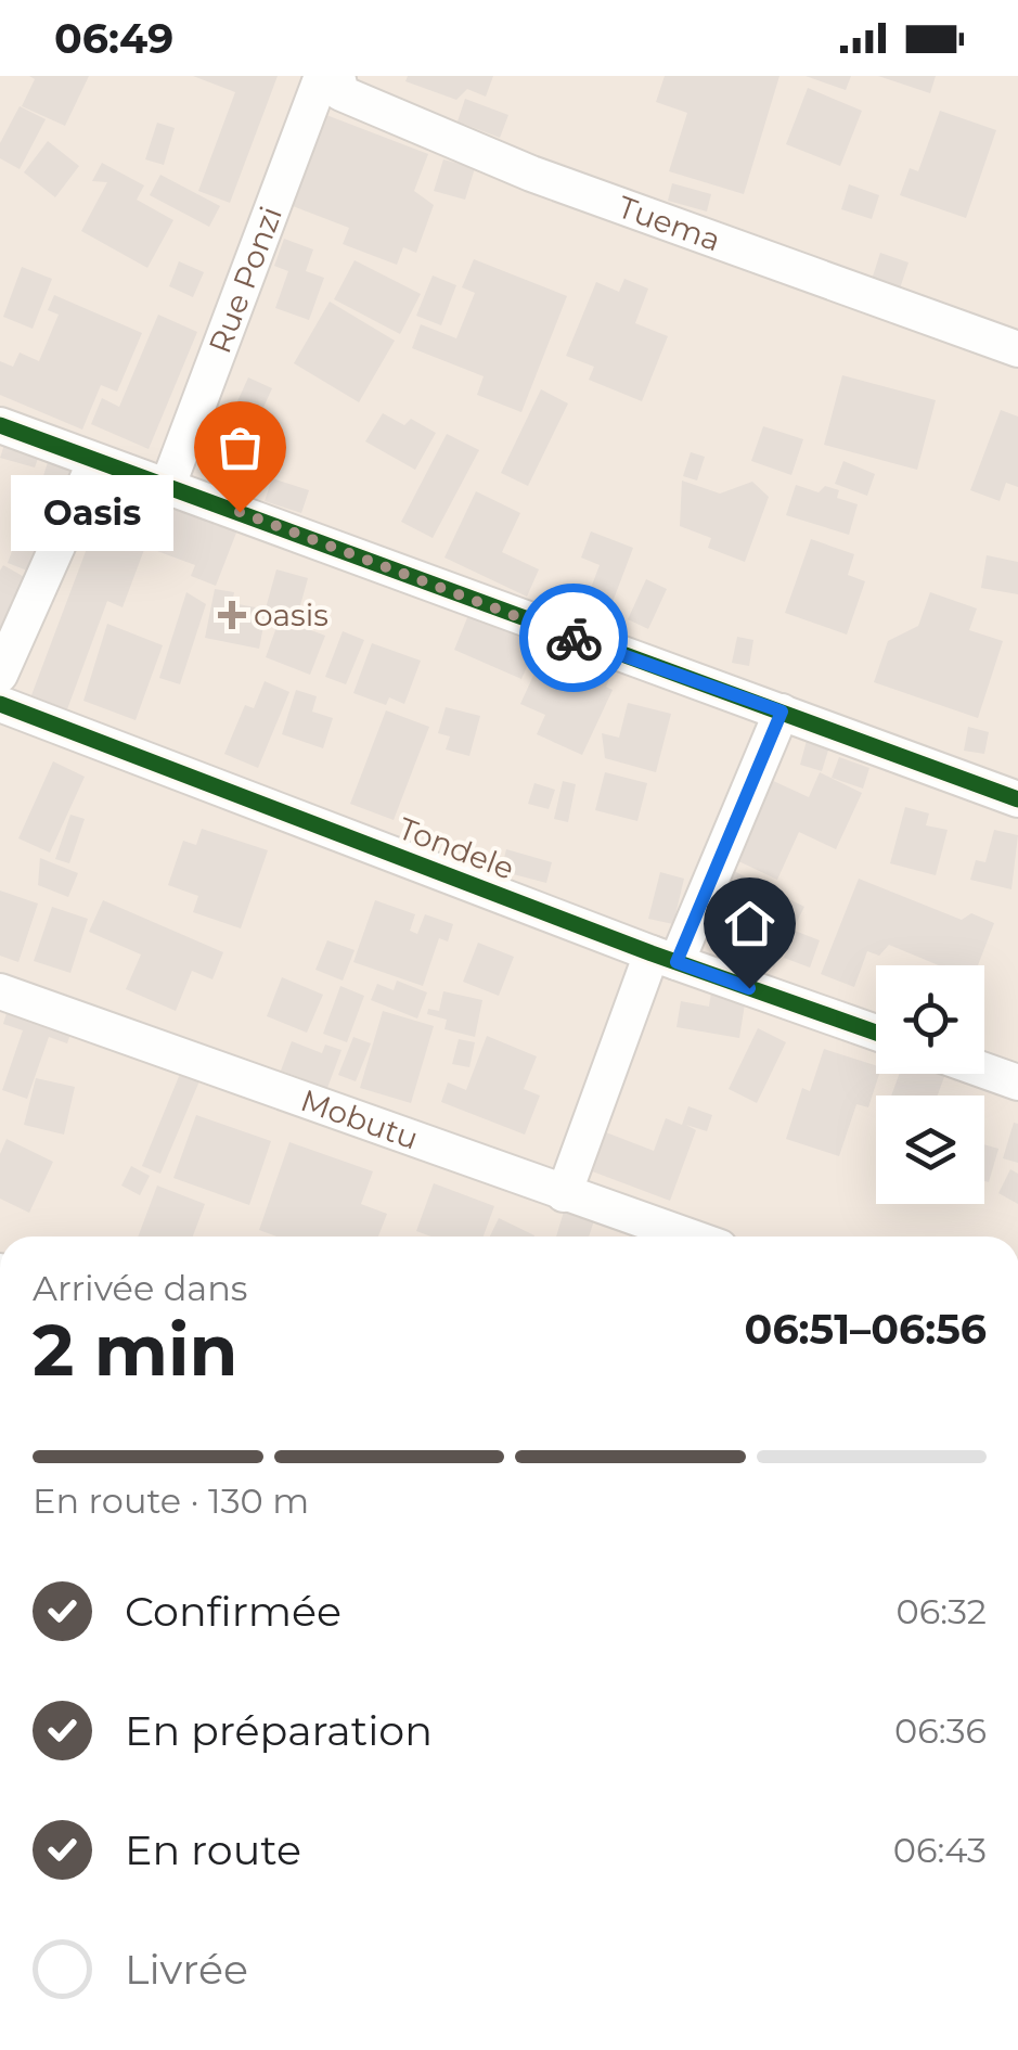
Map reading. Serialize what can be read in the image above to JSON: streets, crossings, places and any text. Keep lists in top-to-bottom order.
{
  "streets": {
    "street": [
      "Tuema",
      "Rue Ponzi",
      "Tondele",
      "Mobutu"
    ]
  },
  "places": {
    "other": ["Oasis"],
    "health": ["oasis"]
  },
  "page": {
    "status": "06:49",
    "bubble": "Oasis",
    "heading": ["2 min", "Arrivée dans", "06:51–06:56"],
    "bar": "En route · 130 m",
    "list": [
      ["Confirmée", "06:32"],
      ["En préparation", "06:36"],
      ["En route", "06:43"],
      "Livrée"
    ]
  }
}
